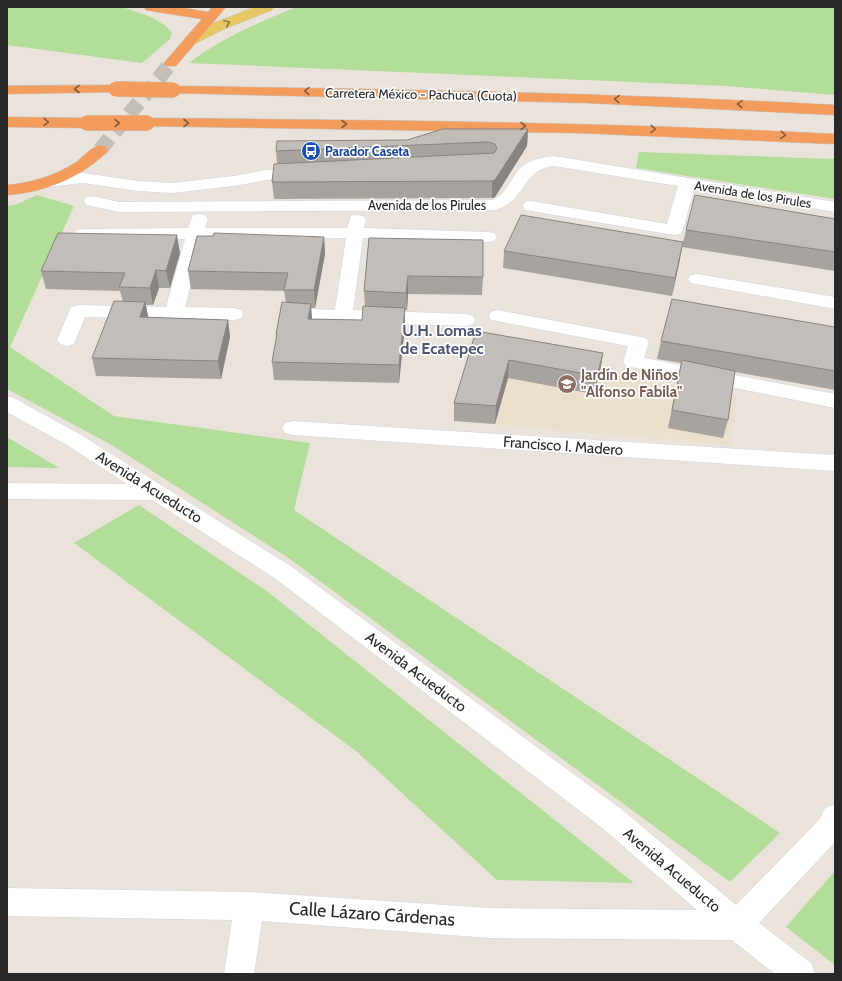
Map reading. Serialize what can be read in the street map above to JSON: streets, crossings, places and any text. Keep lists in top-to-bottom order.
{
  "streets": {
    "highway": ["Carretera México - Pachuca (Cuota)"],
    "street": [
      "Avenida de los Pirules",
      "Francisco I. Madero",
      "Avenida Acueducto",
      "Calle Lázaro Cárdenas"
    ]
  },
  "crossings": [
    ["Avenida Acueducto", "Calle Lázaro Cárdenas"]
  ],
  "districts": ["U.H. Lomas de Ecatepec"],
  "places": {
    "bus stop": ["Parador Caseta"],
    "school or university": ["Jardín de Niños \"Alfonso Fabila\""]
  }
}
